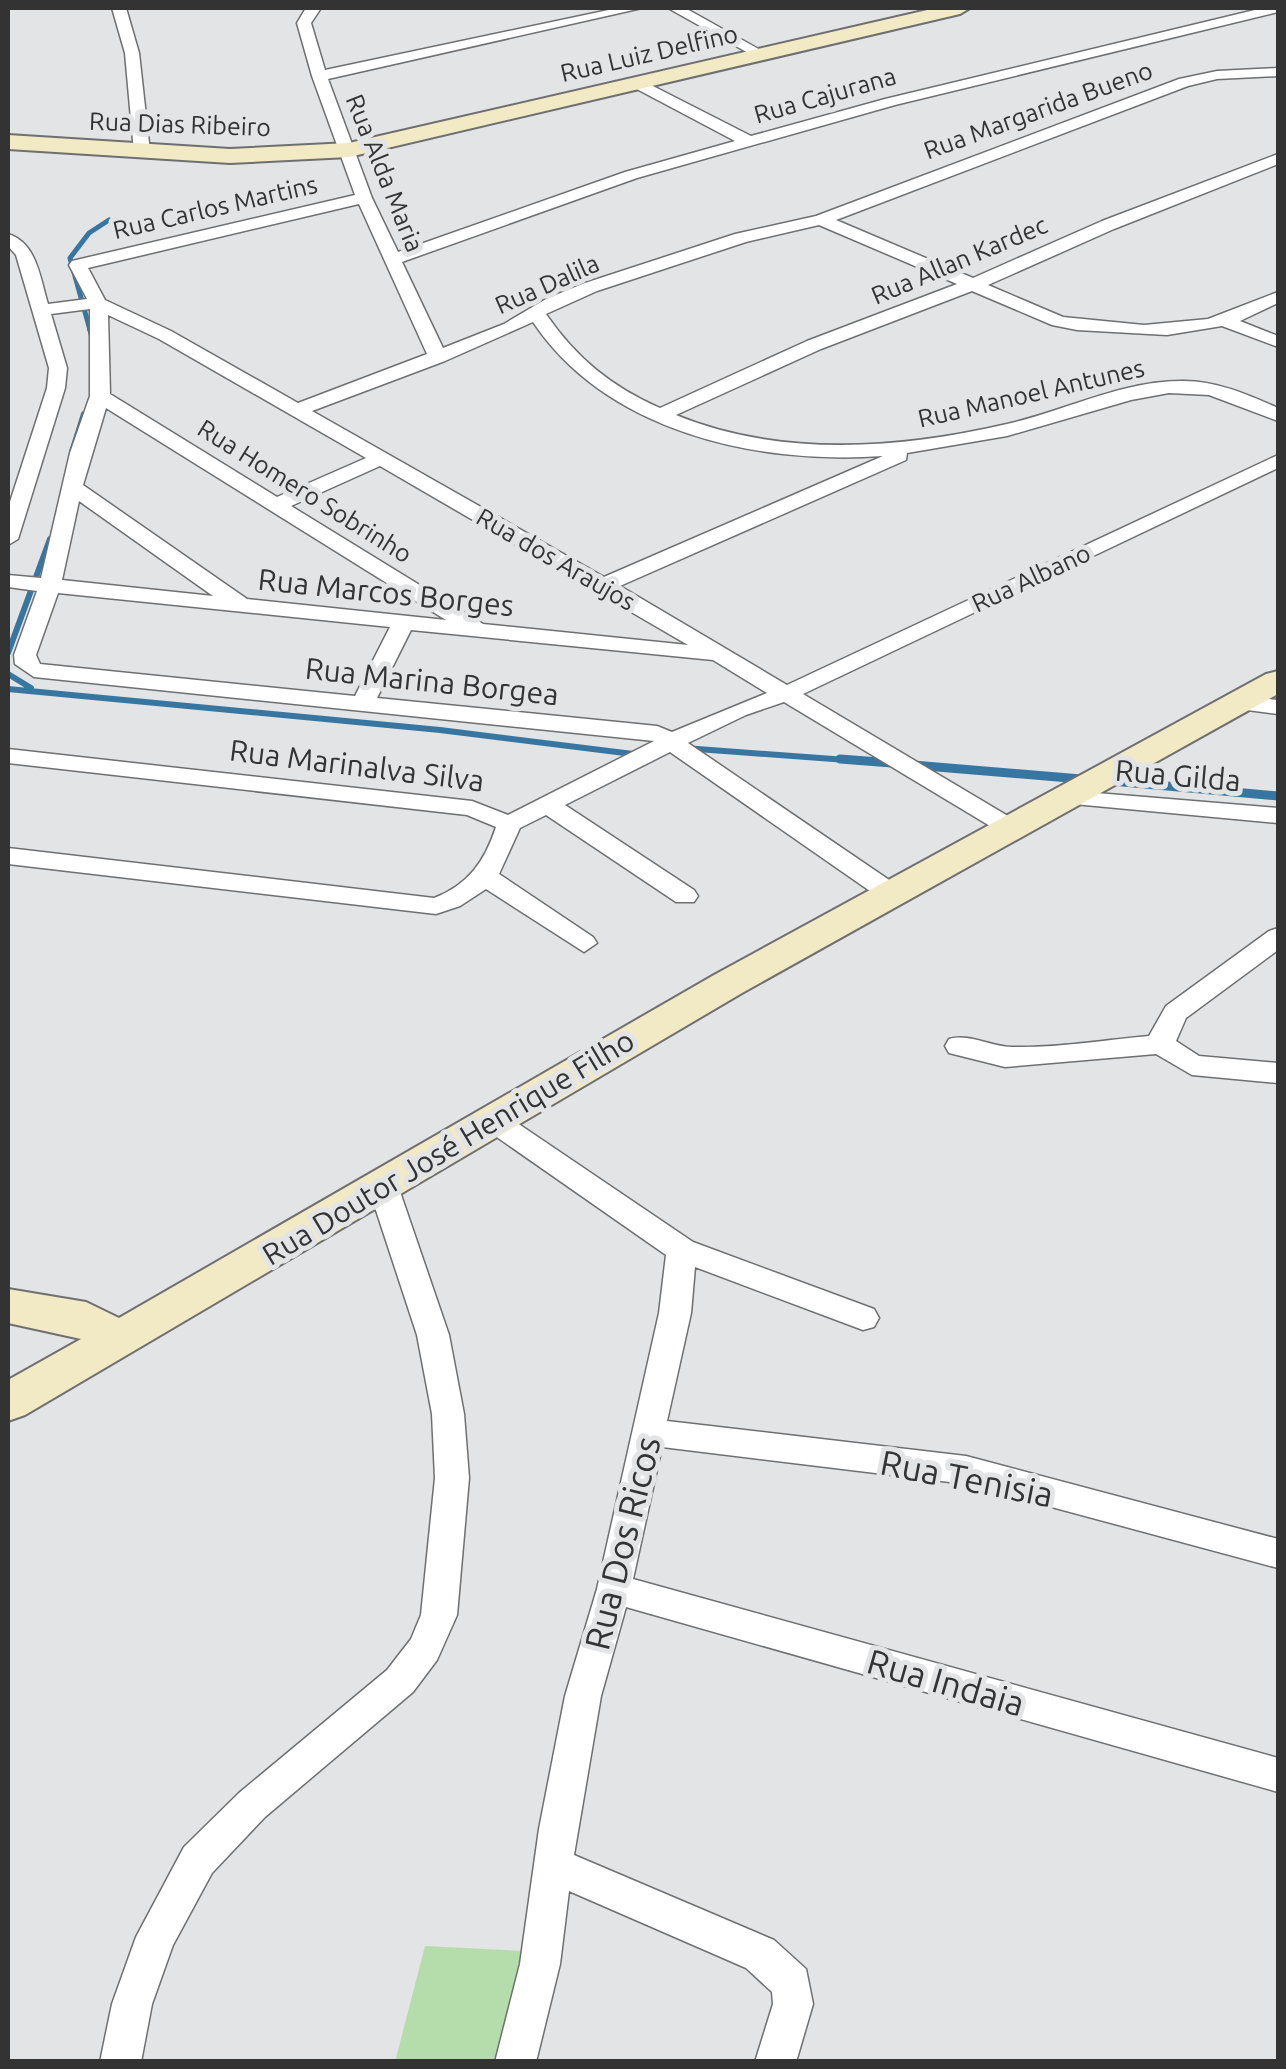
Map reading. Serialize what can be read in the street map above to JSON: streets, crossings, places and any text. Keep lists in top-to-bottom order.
{
  "streets": {
    "street": [
      "Rua Luiz Delfino",
      "Rua Cajurana",
      "Rua Margarida Bueno",
      "Rua Dias Ribeiro",
      "Rua Alda Maria",
      "Rua Carlos Martins",
      "Rua Allan Kardec",
      "Rua Dalila",
      "Rua Manoel Antunes",
      "Rua Homero Sobrinho",
      "Rua dos Araujos",
      "Rua Albano",
      "Rua Marcos Borges",
      "Rua Marina Borgea",
      "Rua Marinalva Silva",
      "Rua Gilda",
      "Rua Doutor José Henrique Filho",
      "Rua Tenisia",
      "Rua Dos Ricos",
      "Rua Indaia"
    ]
  },
  "crossings": [
    ["Rua Luiz Delfino", "Rua Dias Ribeiro"],
    ["Rua Luiz Delfino", "Rua Alda Maria"],
    ["Rua Cajurana", "Rua Alda Maria"],
    ["Rua Margarida Bueno", "Rua Dalila"],
    ["Rua Dias Ribeiro", "Rua Alda Maria"],
    ["Rua Alda Maria", "Rua Carlos Martins"],
    ["Rua Alda Maria", "Rua Dalila"],
    ["Rua Carlos Martins", "Rua dos Araujos"],
    ["Rua Allan Kardec", "Rua Manoel Antunes"],
    ["Rua Dalila", "Rua Manoel Antunes"],
    ["Rua Dalila", "Rua dos Araujos"],
    ["Rua Homero Sobrinho", "Rua Marcos Borges"],
    ["Rua dos Araujos", "Rua Albano"],
    ["Rua dos Araujos", "Rua Marcos Borges"],
    ["Rua dos Araujos", "Rua Doutor José Henrique Filho"],
    ["Rua Marcos Borges", "Rua Marina Borgea"],
    ["Rua Gilda", "Rua Doutor José Henrique Filho"],
    ["Rua Tenisia", "Rua Dos Ricos"],
    ["Rua Dos Ricos", "Rua Indaia"]
  ]
}
